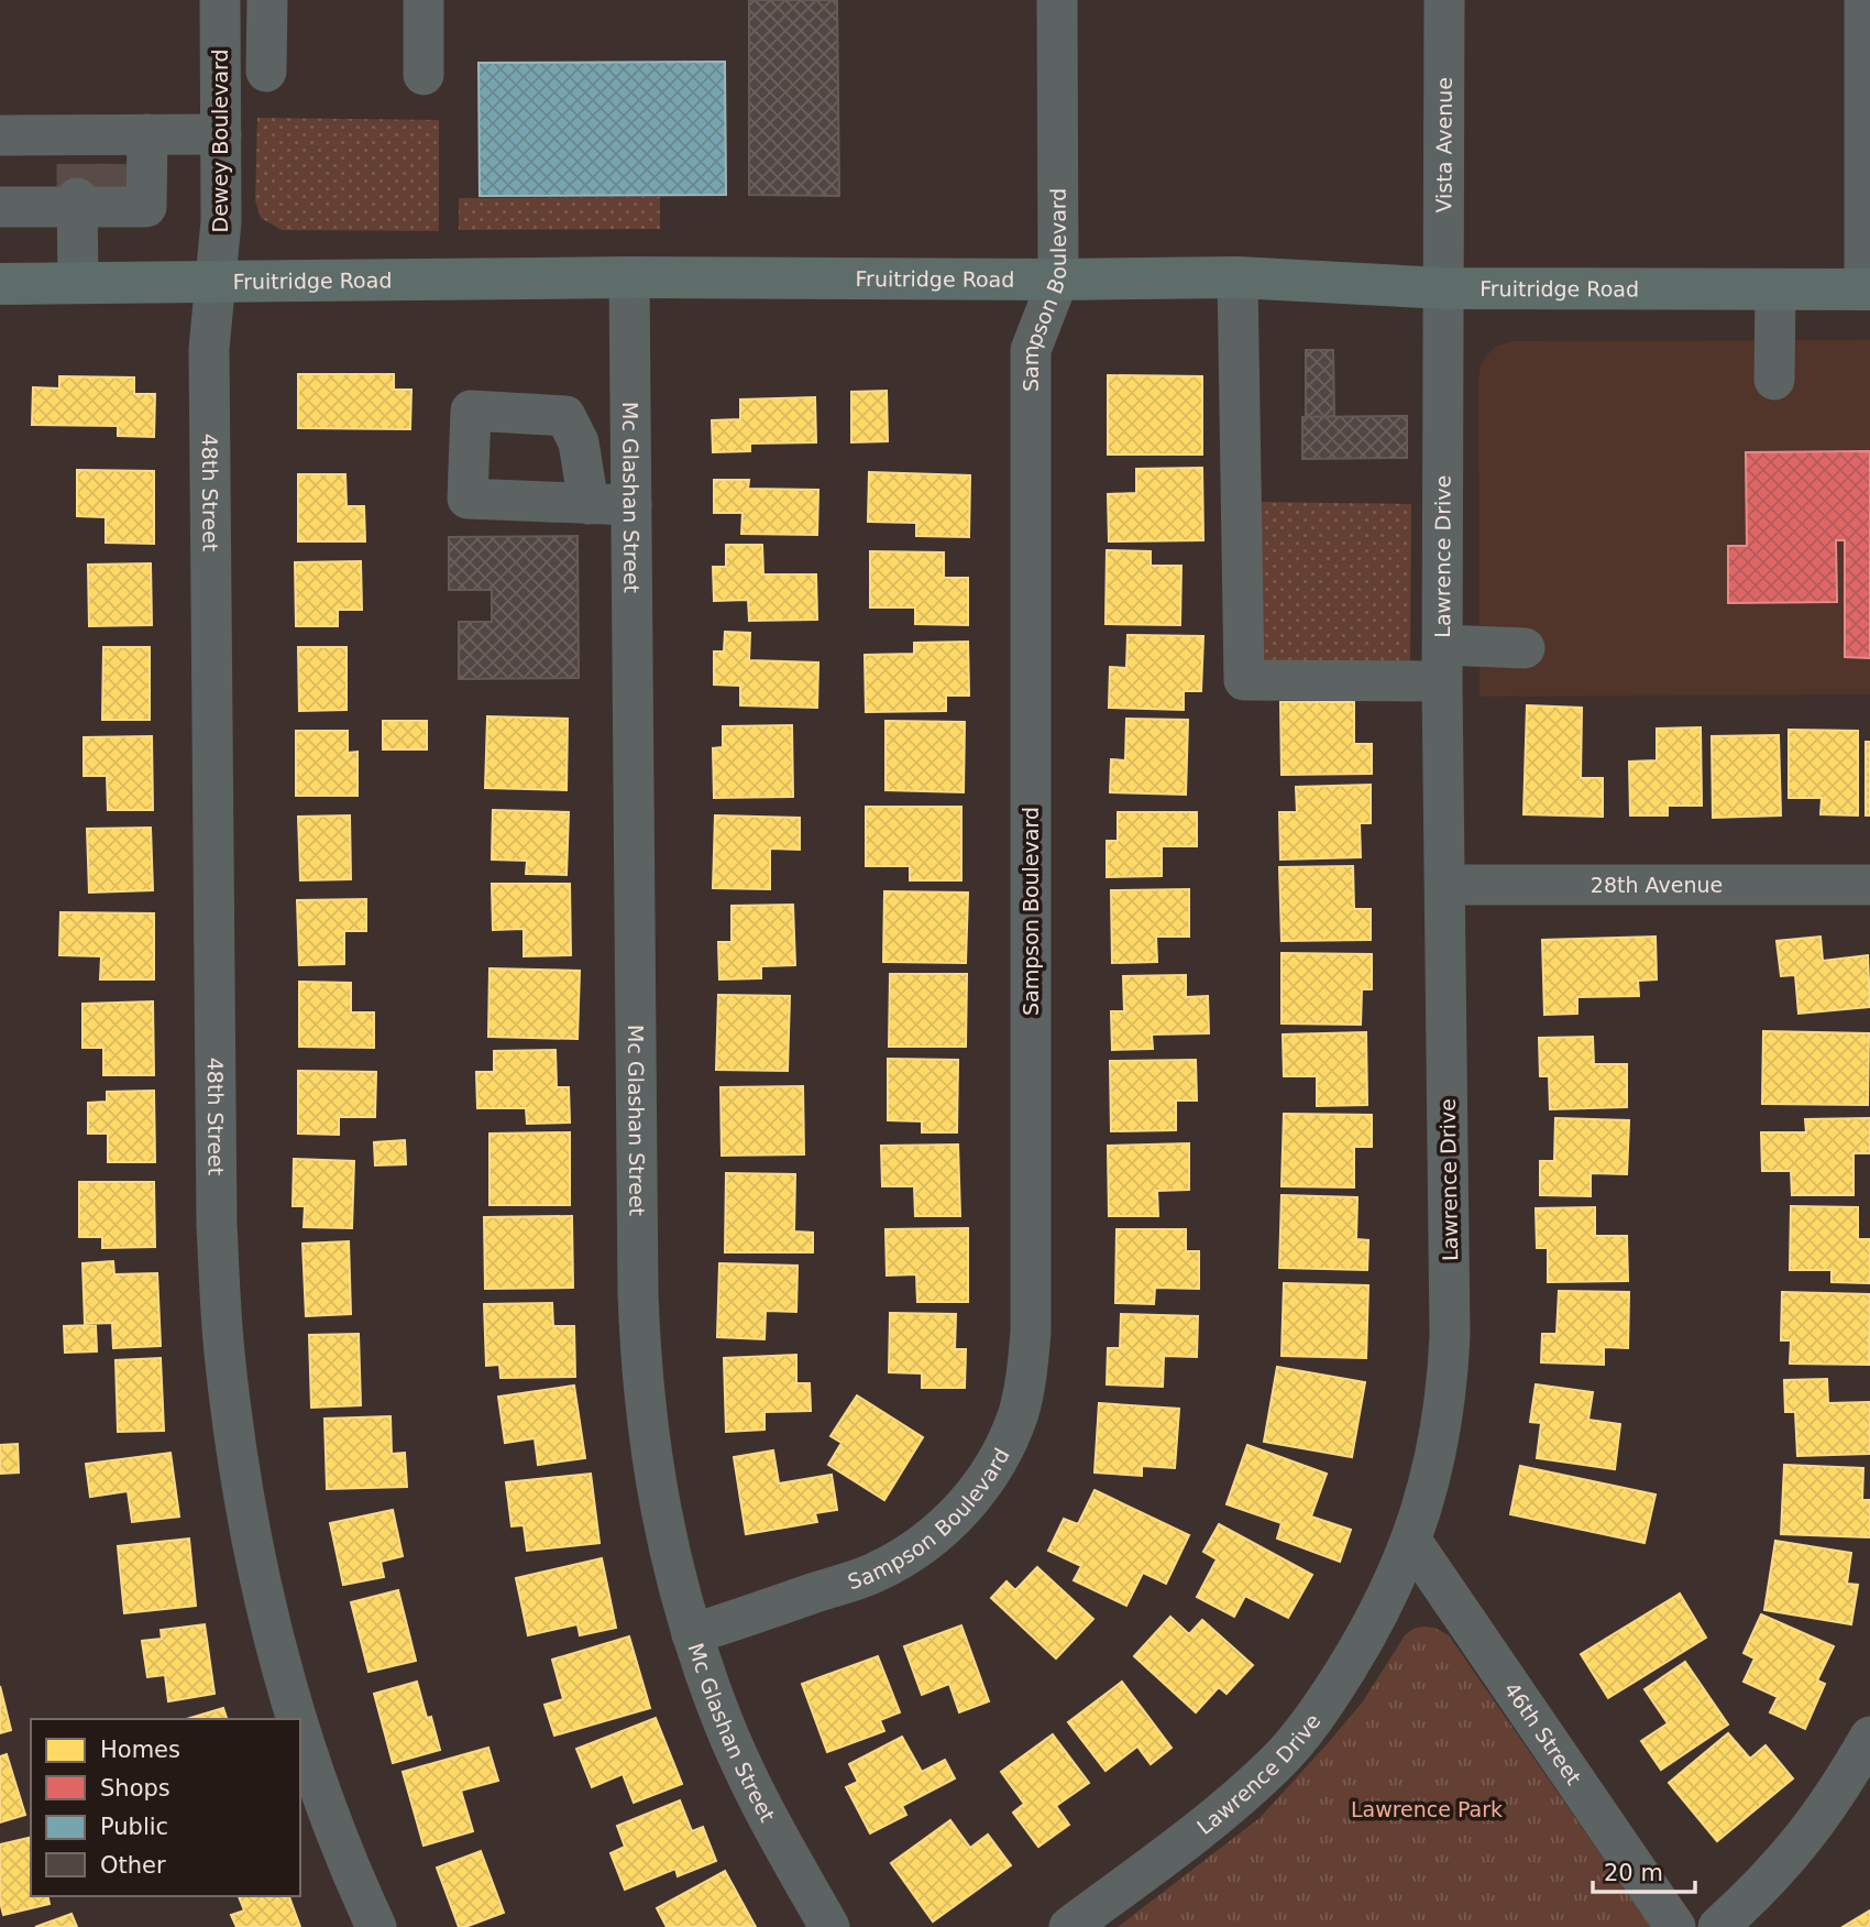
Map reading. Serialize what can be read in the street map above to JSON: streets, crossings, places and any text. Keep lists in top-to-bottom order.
{
  "streets": {
    "main road": ["Fruitridge Road"],
    "street": [
      "Dewey Boulevard",
      "Vista Avenue",
      "Sampson Boulevard",
      "48th Street",
      "Mc Glashan Street",
      "Lawrence Drive",
      "28th Avenue",
      "46th Street"
    ]
  },
  "crossings": [
    ["Dewey Boulevard", "Fruitridge Road"],
    ["Dewey Boulevard", "48th Street"],
    ["Vista Avenue", "Fruitridge Road"],
    ["Vista Avenue", "Lawrence Drive"],
    ["Fruitridge Road", "Sampson Boulevard"],
    ["Fruitridge Road", "48th Street"],
    ["Fruitridge Road", "Mc Glashan Street"],
    ["Fruitridge Road", "Lawrence Drive"],
    ["Sampson Boulevard", "Mc Glashan Street"],
    ["Lawrence Drive", "28th Avenue"],
    ["Lawrence Drive", "46th Street"]
  ],
  "parks": ["Lawrence Park"],
  "legend": [
    "Homes",
    "Shops",
    "Public",
    "Other"
  ],
  "scale_bar": "20 m"
}
